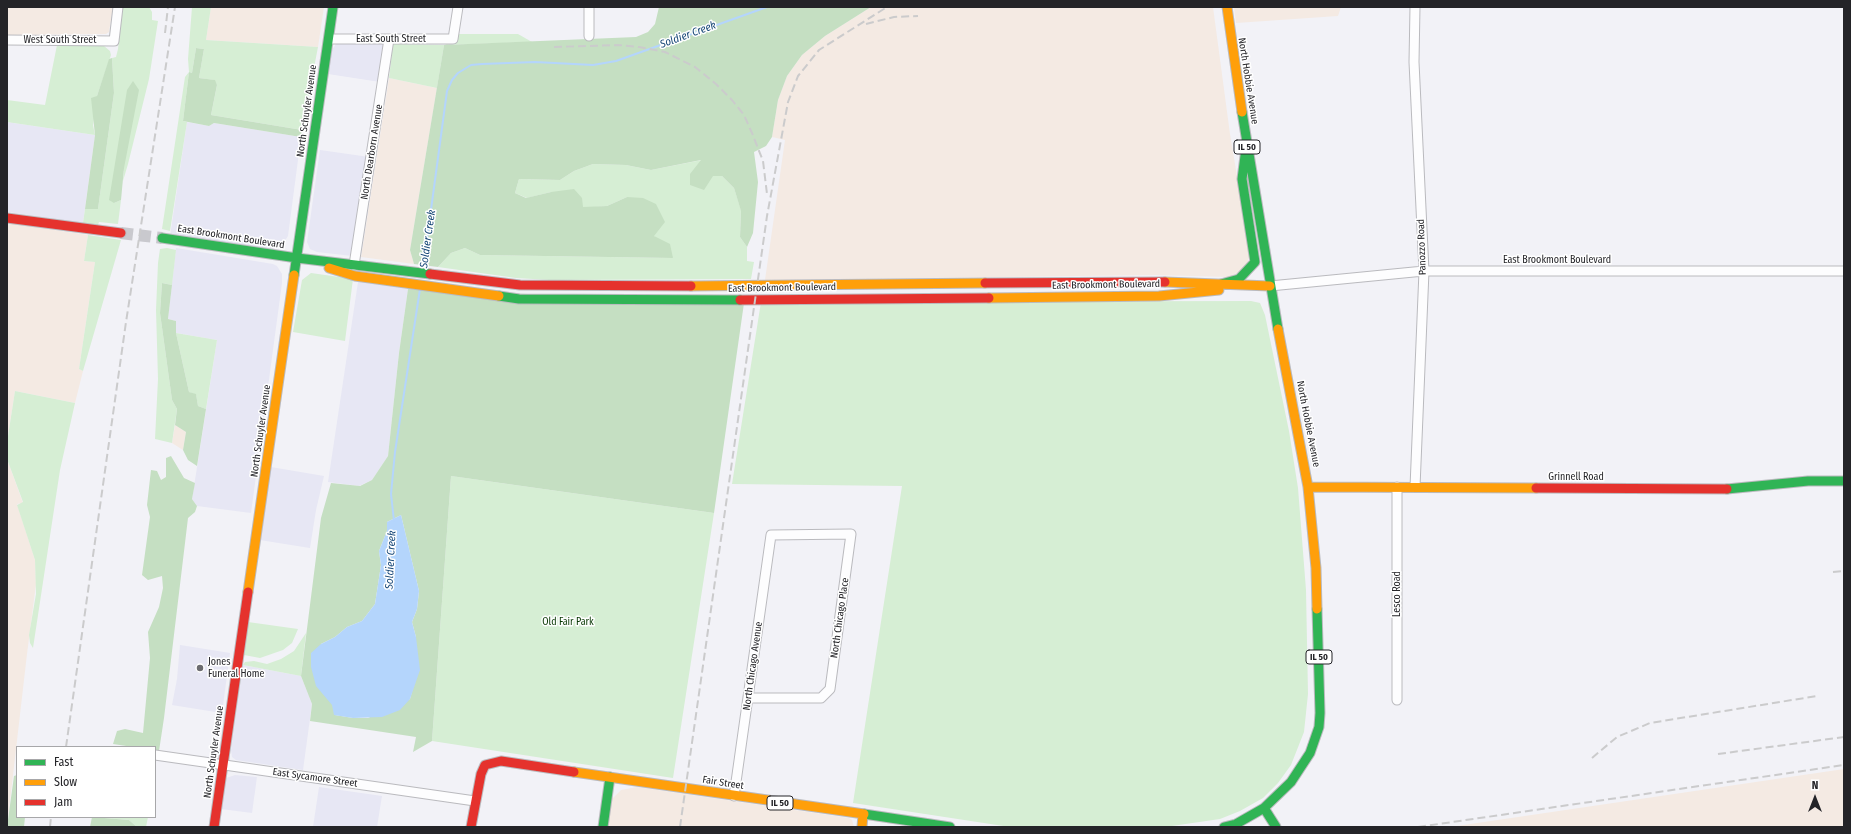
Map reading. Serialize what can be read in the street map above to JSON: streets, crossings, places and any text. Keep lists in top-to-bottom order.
{
  "streets": {
    "main road": [
      "North Hobbie Avenue",
      "North Schuyler Avenue",
      "IL 50",
      "East Brookmont Boulevard",
      "Grinnell Road",
      "Fair Street"
    ],
    "street": [
      "East South Street",
      "West South Street",
      "North Dearborn Avenue",
      "Panozzo Road",
      "Lesco Road",
      "North Chicago Place",
      "North Chicago Avenue",
      "East Sycamore Street"
    ]
  },
  "crossings": [
    ["East South Street", "North Schuyler Avenue"],
    ["East South Street", "North Dearborn Avenue"],
    ["North Hobbie Avenue", "IL 50"],
    ["North Hobbie Avenue", "East Brookmont Boulevard"],
    ["North Hobbie Avenue", "Grinnell Road"],
    ["North Schuyler Avenue", "East Brookmont Boulevard"],
    ["North Schuyler Avenue", "East Sycamore Street"],
    ["IL 50", "East Sycamore Street"],
    ["IL 50", "Fair Street"],
    ["North Dearborn Avenue", "East Brookmont Boulevard"],
    ["East Brookmont Boulevard", "Panozzo Road"],
    ["Panozzo Road", "Grinnell Road"],
    ["Grinnell Road", "Lesco Road"],
    ["North Chicago Place", "North Chicago Avenue"],
    ["North Chicago Avenue", "Fair Street"],
    ["East Sycamore Street", "Fair Street"]
  ],
  "water": ["Soldier Creek"],
  "parks": ["Old Fair Park"],
  "places": ["Jones Funeral Home"],
  "legend": ["Fast", "Slow", "Jam"],
  "north": "top"
}
